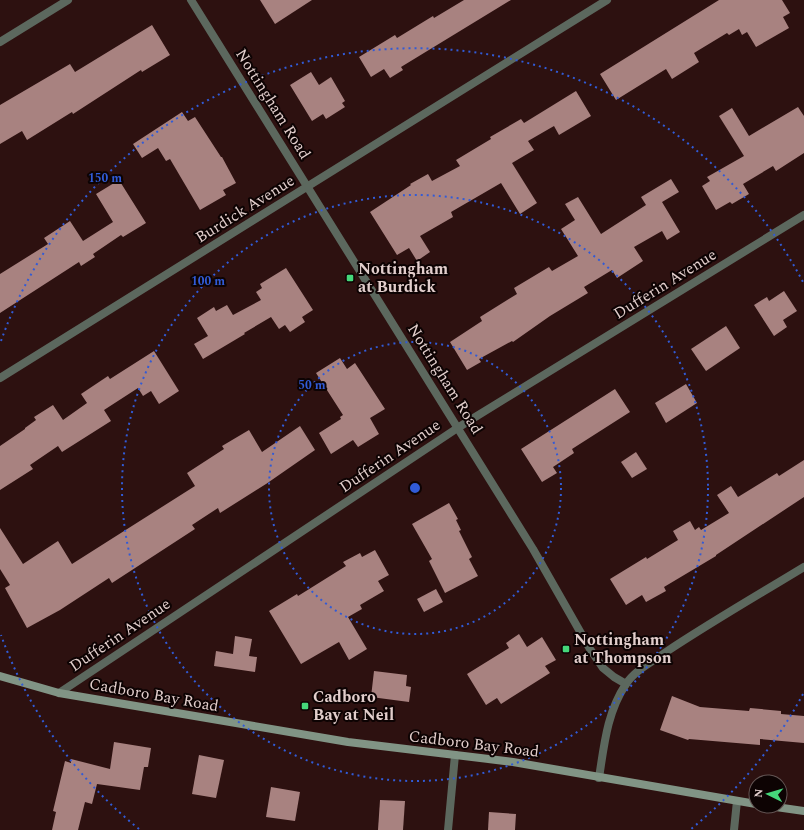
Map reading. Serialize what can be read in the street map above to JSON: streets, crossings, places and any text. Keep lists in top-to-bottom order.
{
  "streets": {
    "main road": ["Cadboro Bay Road"],
    "street": ["Nottingham Road", "Burdick Avenue", "Dufferin Avenue"]
  },
  "crossings": [
    ["Nottingham Road", "Burdick Avenue"],
    ["Nottingham Road", "Dufferin Avenue"],
    ["Dufferin Avenue", "Cadboro Bay Road"]
  ],
  "places": {
    "transit": ["Nottingham at Burdick", "Nottingham at Thompson", "Cadboro Bay at Neil"]
  },
  "north": "left",
  "rings": ["150 m", "100 m", "50 m"]
}
